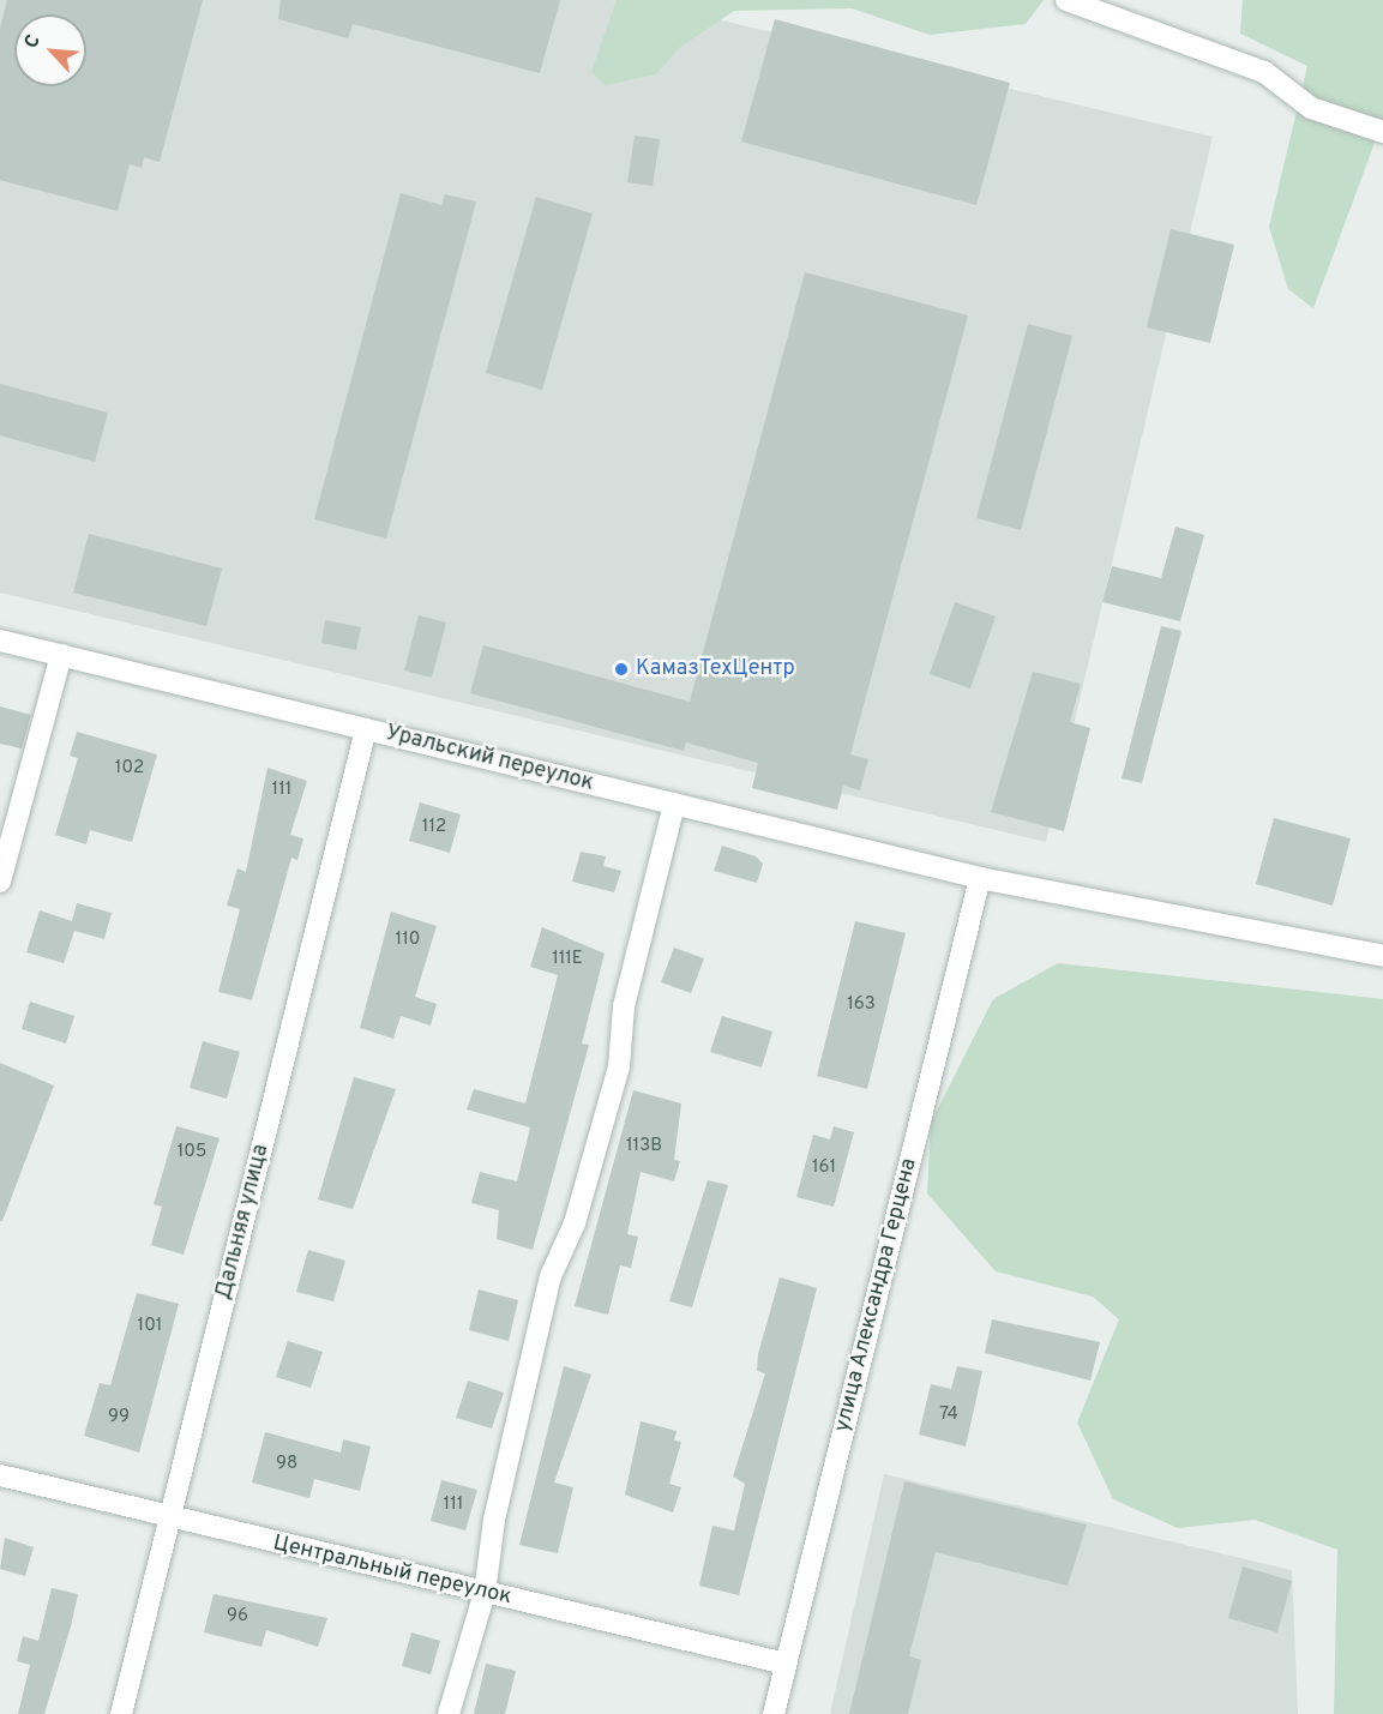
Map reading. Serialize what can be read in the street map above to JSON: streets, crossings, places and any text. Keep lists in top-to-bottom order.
{
  "streets": {
    "street": [
      "Уральский переулок",
      "Дальняя улица",
      "улица Александра Герцена",
      "Центральный переулок"
    ]
  },
  "crossings": [
    ["Уральский переулок", "Дальняя улица"],
    ["Уральский переулок", "улица Александра Герцена"],
    ["Дальняя улица", "Центральный переулок"],
    ["улица Александра Герцена", "Центральный переулок"]
  ],
  "places": ["КамазТехЦентр"],
  "house_numbers": [
    "102",
    "111",
    "112",
    "110",
    "111Е",
    "163",
    "113В",
    "105",
    "161",
    "101",
    "74",
    "99",
    "98",
    "111",
    "96"
  ],
  "north": "top left"
}
